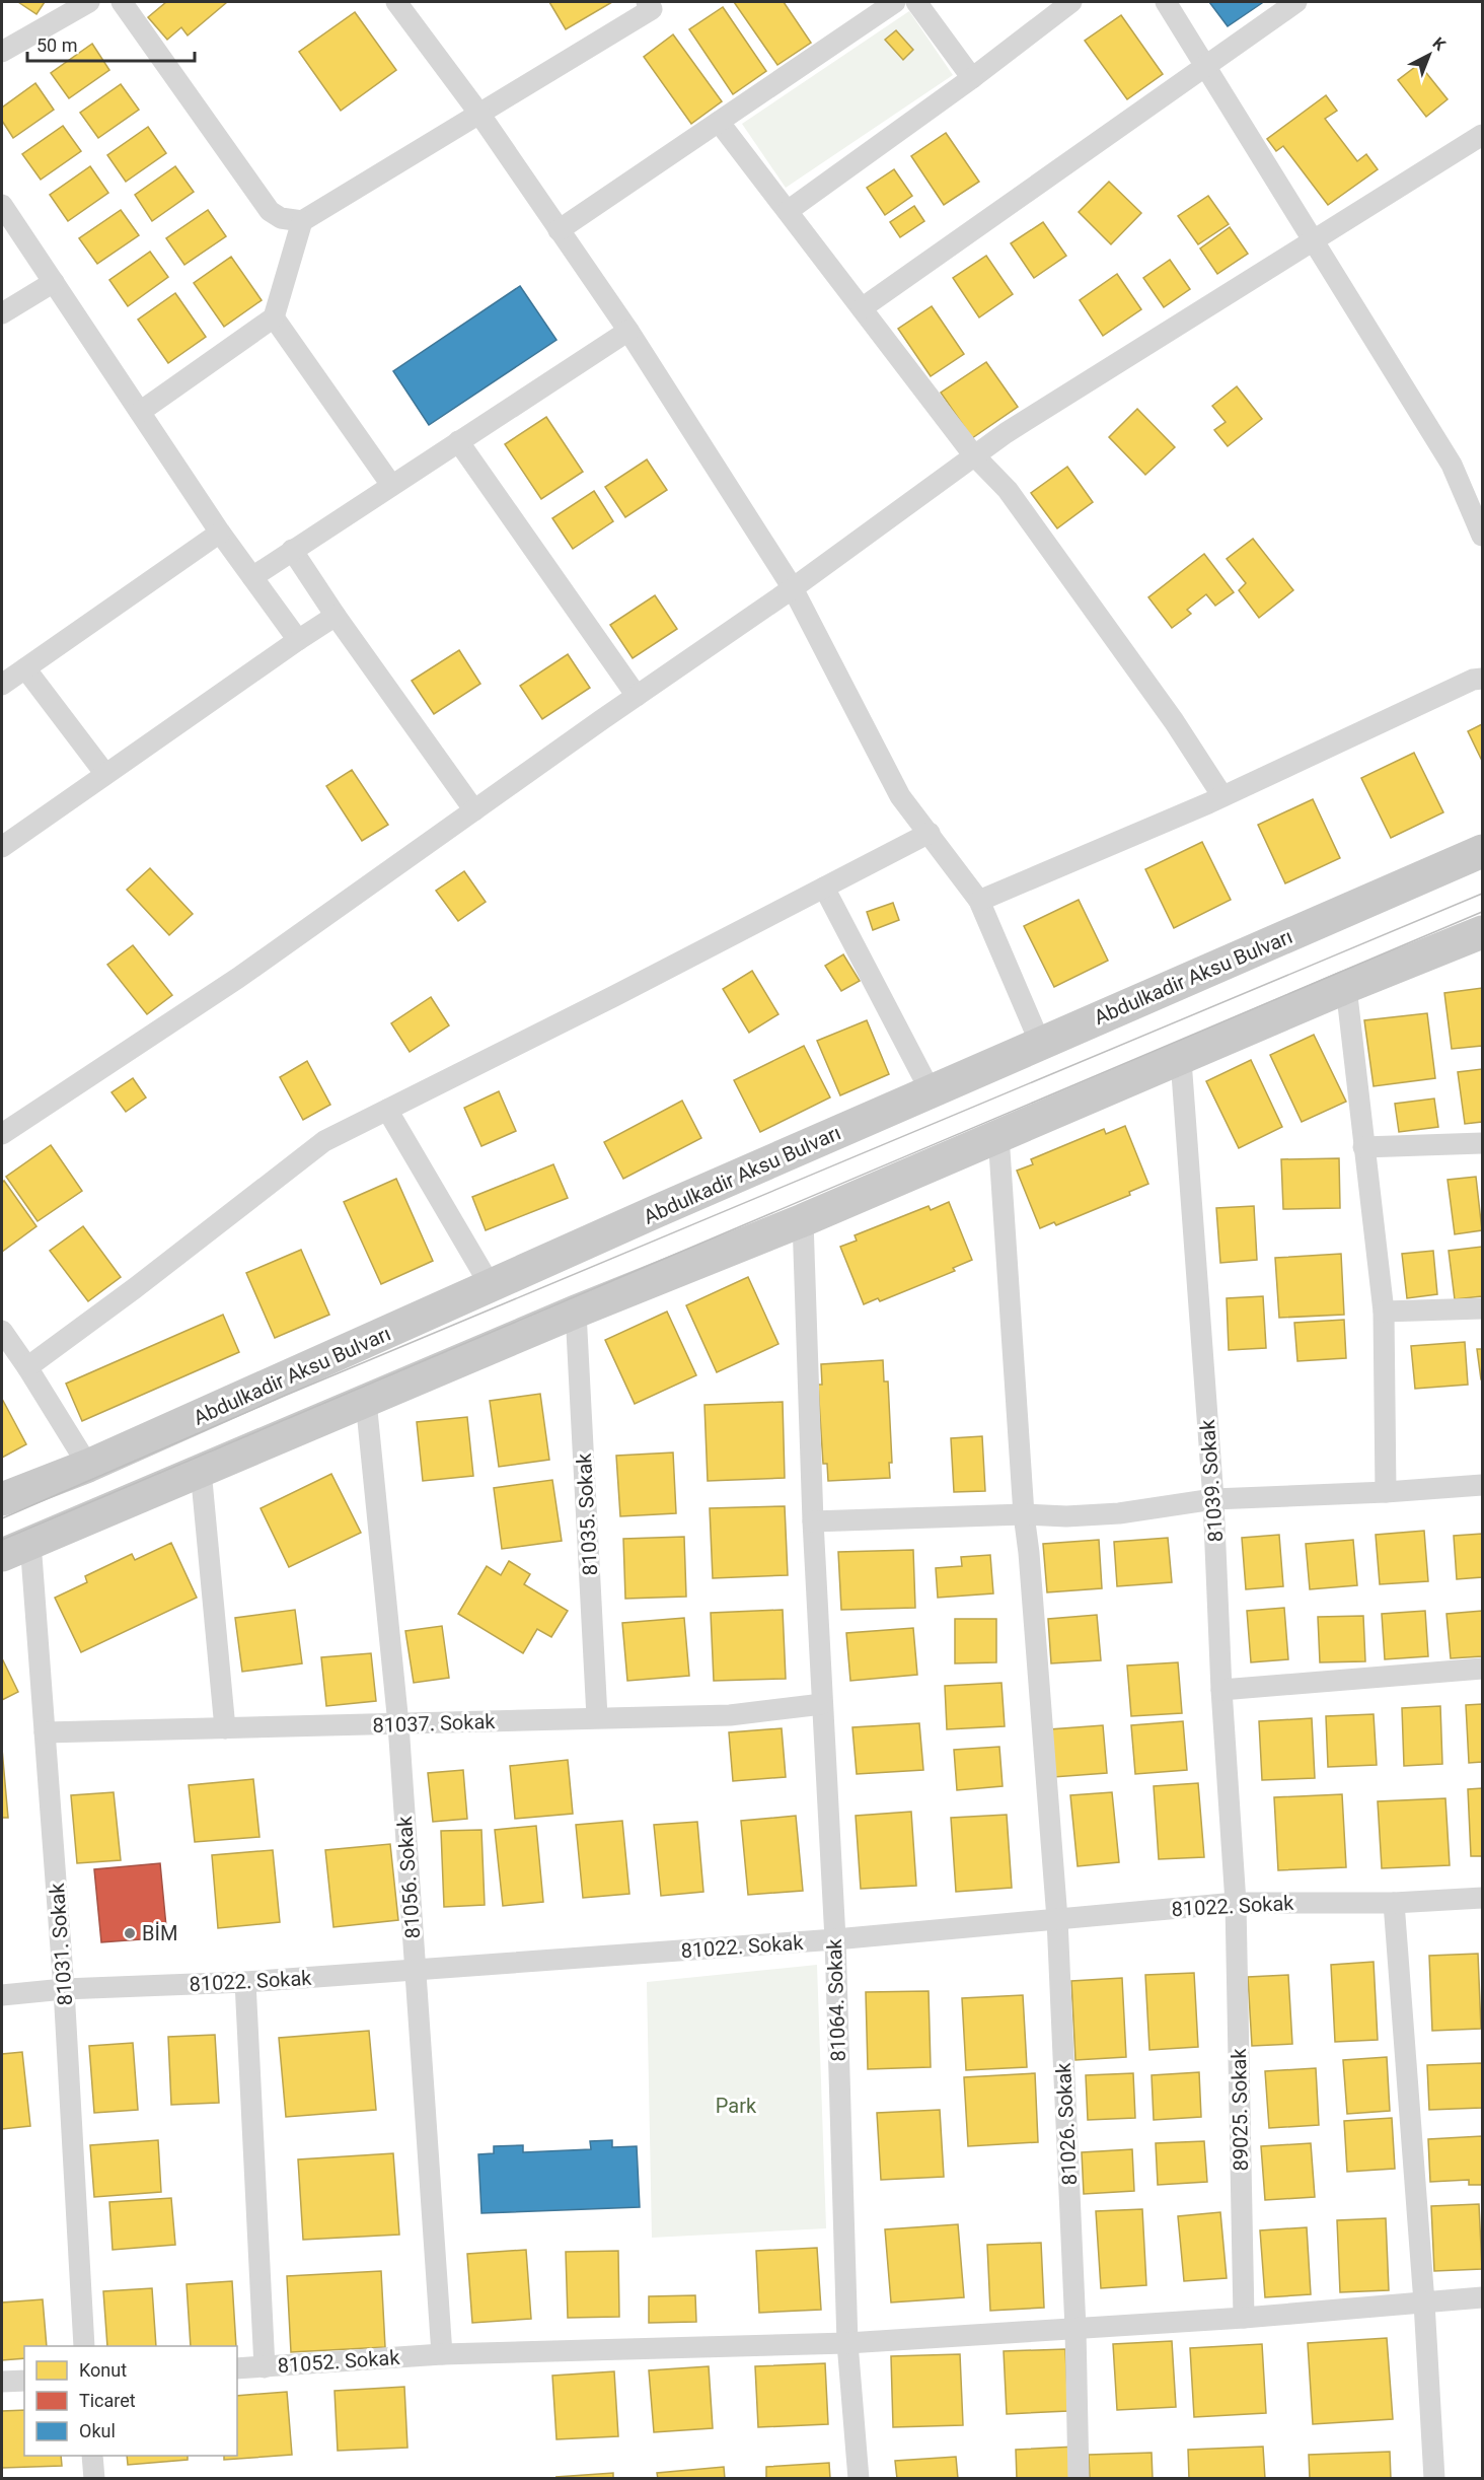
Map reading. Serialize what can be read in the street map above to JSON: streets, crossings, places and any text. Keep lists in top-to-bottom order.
{
  "streets": {
    "main road": ["Abdulkadir Aksu Bulvarı"],
    "street": [
      "81039. Sokak",
      "81035. Sokak",
      "81037. Sokak",
      "81056. Sokak",
      "81022. Sokak",
      "81031. Sokak",
      "81064. Sokak",
      "89025. Sokak",
      "81026. Sokak",
      "81052. Sokak"
    ]
  },
  "crossings": [
    ["81039. Sokak", "81022. Sokak"],
    ["81039. Sokak", "89025. Sokak"],
    ["81035. Sokak", "81037. Sokak"],
    ["81037. Sokak", "81056. Sokak"],
    ["81037. Sokak", "81031. Sokak"],
    ["81037. Sokak", "81064. Sokak"],
    ["81056. Sokak", "81022. Sokak"],
    ["81056. Sokak", "81052. Sokak"],
    ["81022. Sokak", "81031. Sokak"],
    ["81022. Sokak", "81064. Sokak"],
    ["81022. Sokak", "89025. Sokak"],
    ["81022. Sokak", "81026. Sokak"],
    ["81064. Sokak", "81052. Sokak"],
    ["89025. Sokak", "81052. Sokak"],
    ["81026. Sokak", "81052. Sokak"]
  ],
  "parks": ["Park"],
  "places": ["BİM"],
  "legend": ["Konut", "Ticaret", "Okul"],
  "scale_bar": "50 m",
  "north": "top right"
}
